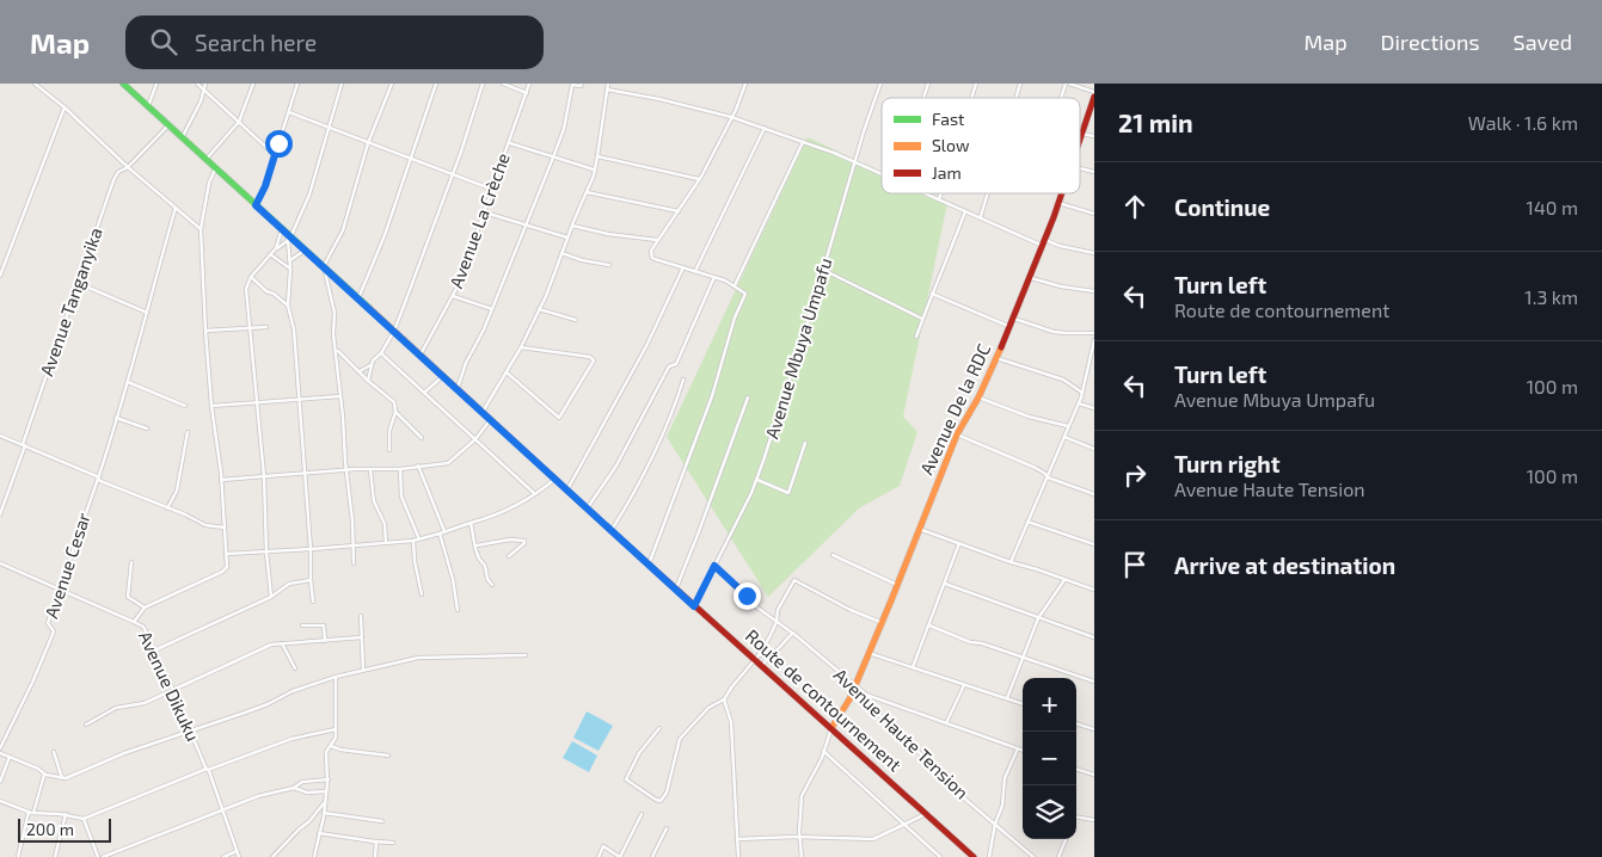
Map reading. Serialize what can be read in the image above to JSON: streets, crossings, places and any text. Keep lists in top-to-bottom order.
{
  "streets": {
    "street": [
      "Avenue La Crèche",
      "Avenue Tanganyika",
      "Avenue Mbuya Umpafu",
      "Avenue De la RDC",
      "Avenue Cesar",
      "Avenue Dikuku",
      "Route de contournement",
      "Avenue Haute Tension"
    ]
  },
  "crossings": [
    ["Avenue La Crèche", "Route de contournement"],
    ["Avenue Tanganyika", "Route de contournement"],
    ["Avenue Mbuya Umpafu", "Route de contournement"],
    ["Avenue Mbuya Umpafu", "Avenue Haute Tension"],
    ["Avenue De la RDC", "Route de contournement"],
    ["Avenue De la RDC", "Avenue Haute Tension"],
    ["Avenue Cesar", "Avenue Dikuku"]
  ],
  "legend": ["Fast", "Slow", "Jam"],
  "scale_bar": "200 m",
  "page": {
    "header": "Map",
    "search": "Search here",
    "nav": ["Map", "Directions", "Saved"],
    "heading": ["21 min", "Walk · 1.6 km"],
    "list": [
      ["Continue", "140 m"],
      ["Turn left", "Route de contournement", "1.3 km"],
      ["Turn left", "Avenue Mbuya Umpafu", "100 m"],
      ["Turn right", "Avenue Haute Tension", "100 m"],
      "Arrive at destination"
    ],
    "map_buttons": ["+", "−"],
    "scale": "200 m"
  }
}
